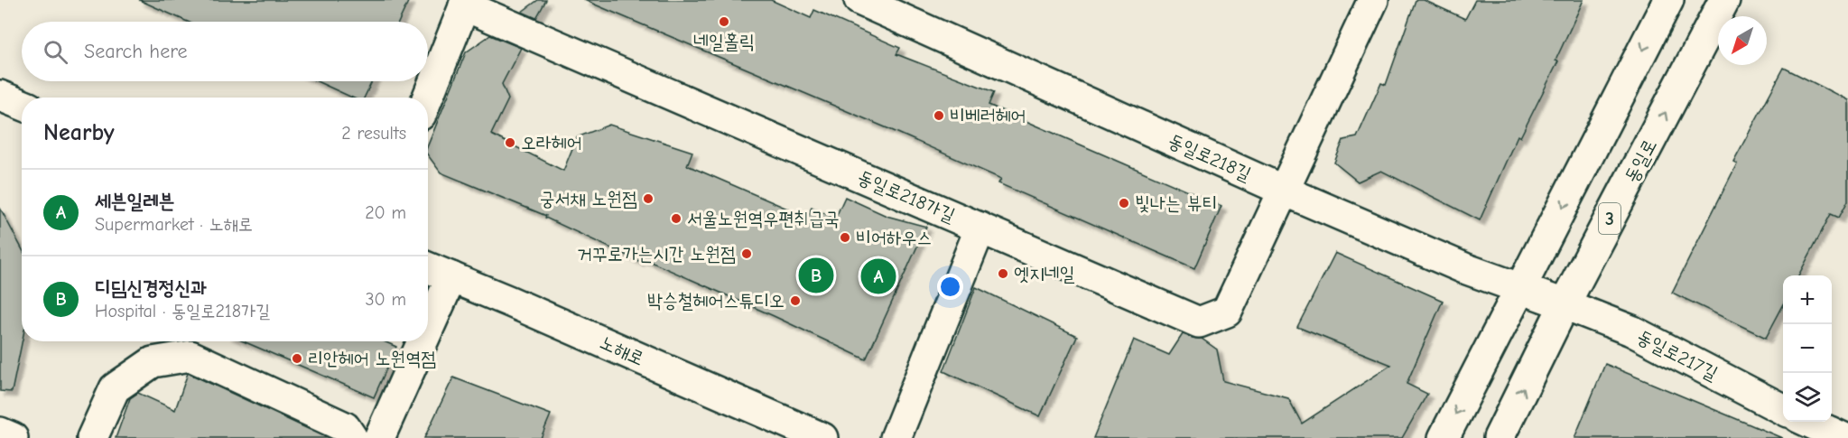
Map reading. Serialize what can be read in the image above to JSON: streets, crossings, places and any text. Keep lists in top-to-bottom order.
{
  "streets": {
    "street": [
      "동일로218길",
      "동일로",
      "동일로218가길",
      "3",
      "노해로",
      "동일로217길"
    ]
  },
  "crossings": [
    ["동일로218길", "동일로"],
    ["동일로218길", "동일로218가길"],
    ["동일로218길", "동일로217길"],
    ["동일로", "동일로217길"]
  ],
  "places": [
    "네일홀릭",
    "비베러헤어",
    "오라헤어",
    "궁서채 노원점",
    "빛나는 뷰티",
    "서울노원역우편취급국",
    "비어하우스",
    "거꾸로가는시간 노원점",
    "엣지네일",
    "박승철헤어스튜디오",
    "리안헤어 노원역점"
  ],
  "north": "bottom left",
  "page": {
    "search": "Search here",
    "heading": ["Nearby", "2 results"],
    "list": [
      {
        "mark": "A",
        "name": "세븐일레븐",
        "note": "Supermarket · 노해로",
        "value": "20 m"
      },
      {
        "mark": "B",
        "name": "디딤신경정신과",
        "note": "Hospital · 동일로218가길",
        "value": "30 m"
      }
    ],
    "pins": ["B", "A"],
    "map_buttons": ["+", "−"]
  }
}
